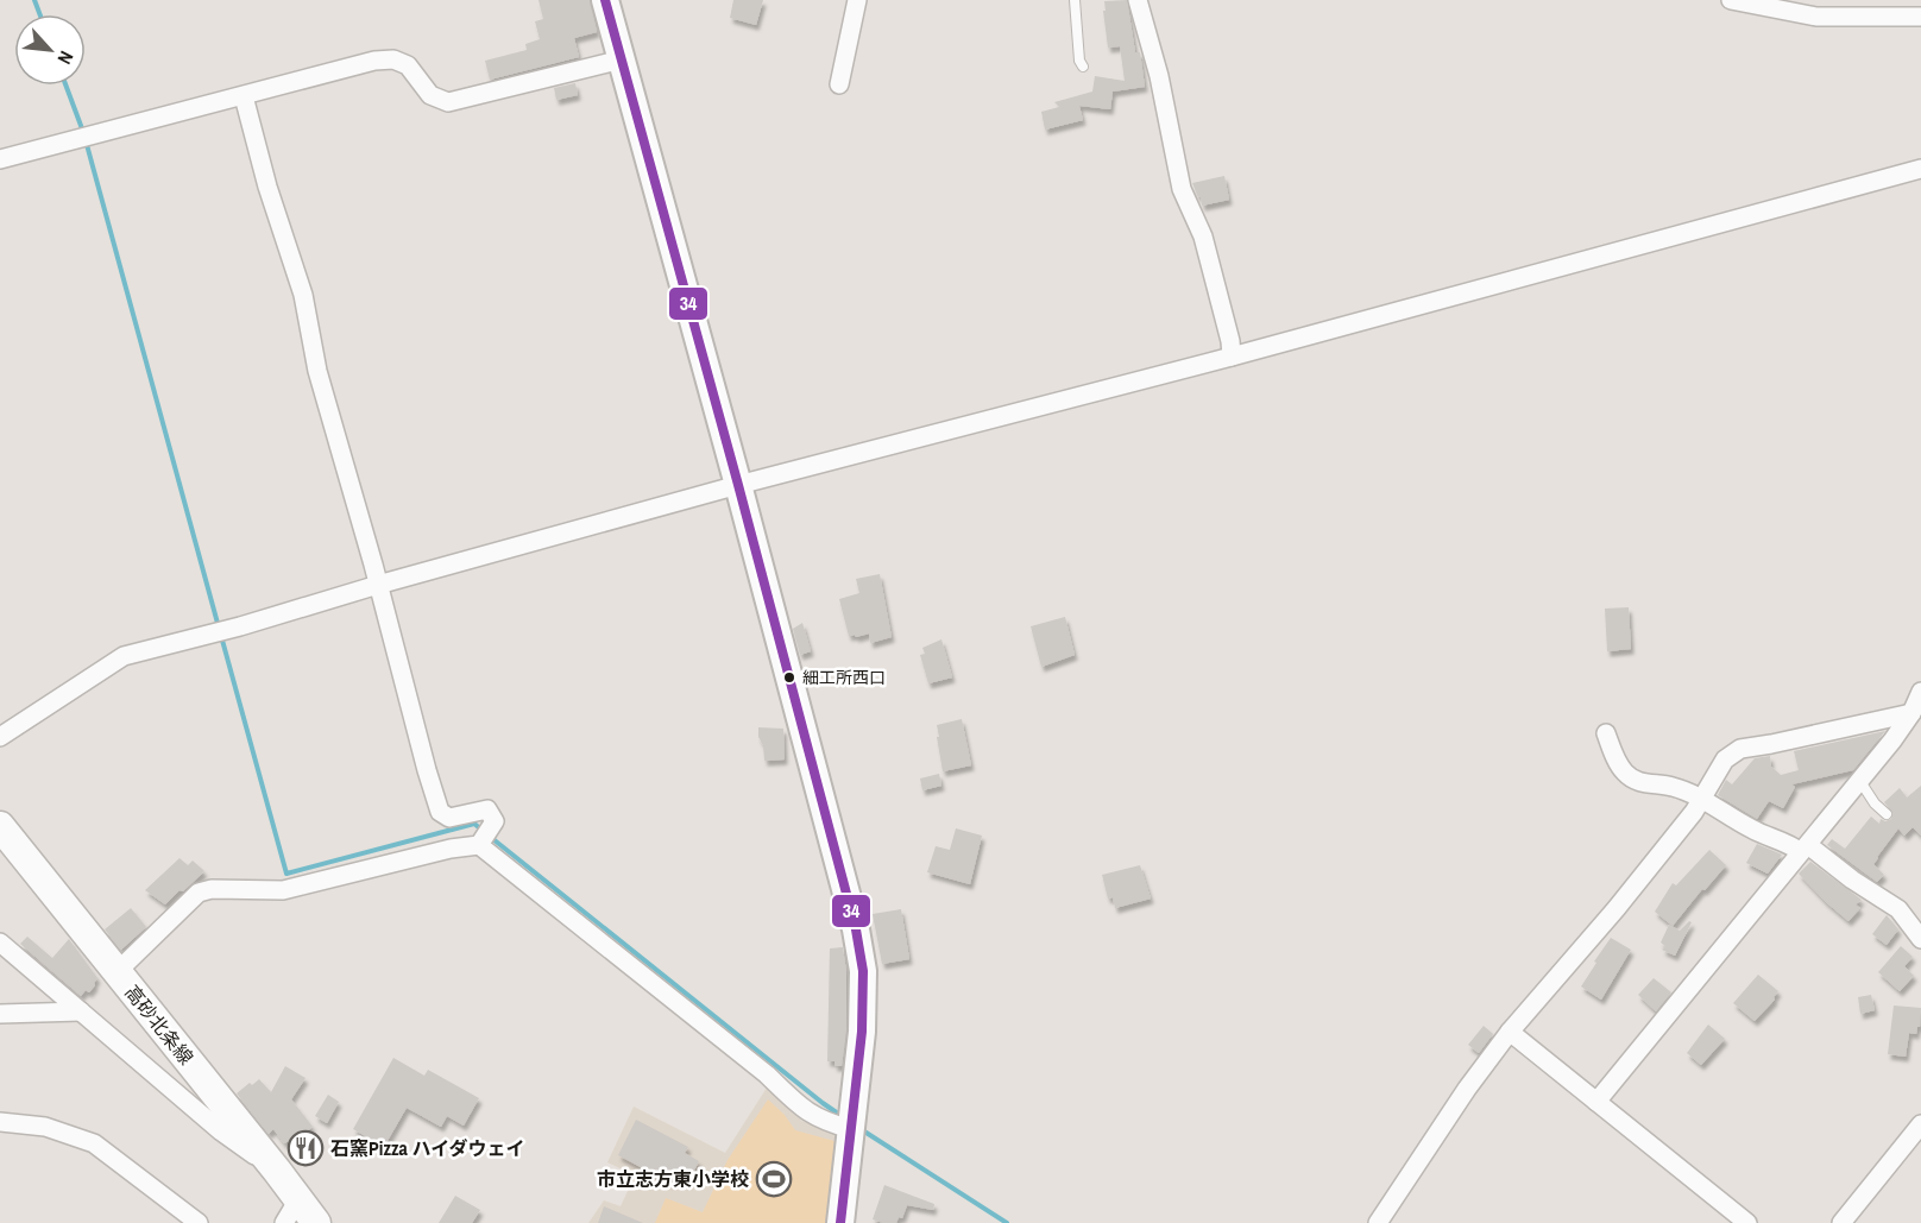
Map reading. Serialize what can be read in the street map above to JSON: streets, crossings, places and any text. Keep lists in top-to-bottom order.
{
  "streets": {
    "main road": ["高砂北条線"]
  },
  "places": {
    "other": ["細工所西口"],
    "restaurant": ["石窯Pizza ハイダウェイ"],
    "sports": ["市立志方東小学校"]
  },
  "lines": ["transit line 34"],
  "north": "bottom right"
}
